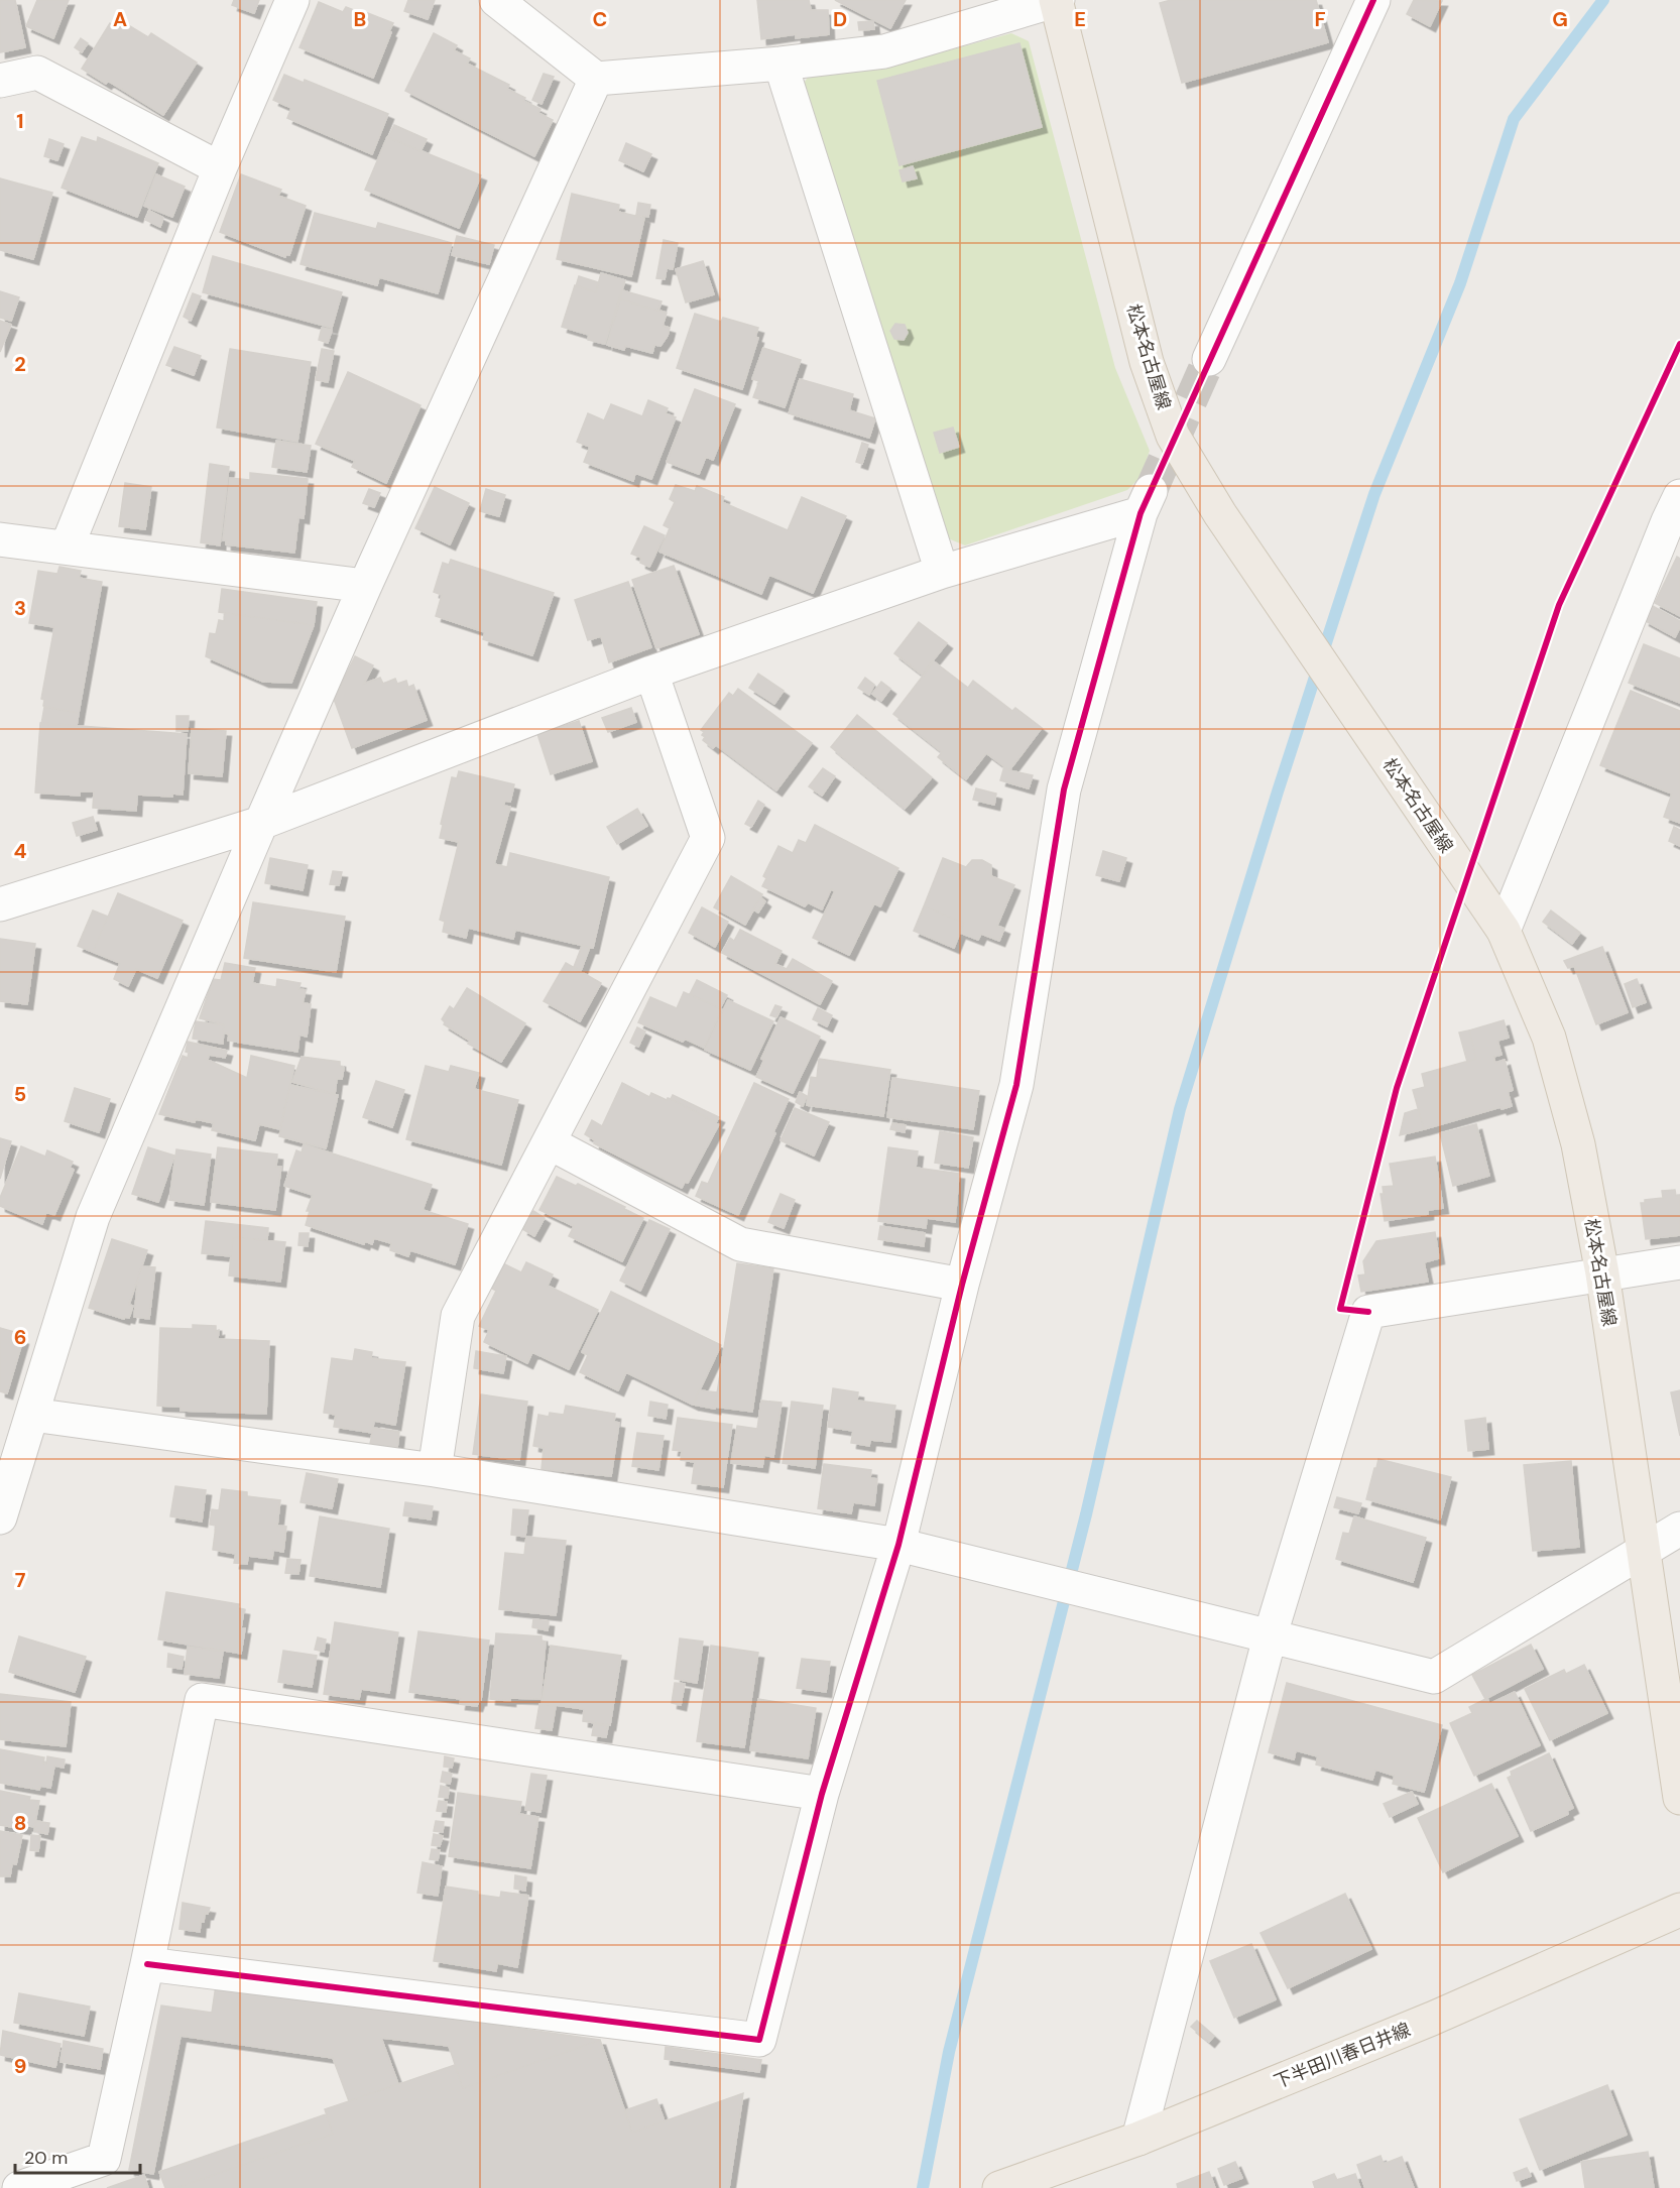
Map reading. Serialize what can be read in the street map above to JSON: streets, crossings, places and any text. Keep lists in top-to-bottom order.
{
  "streets": {
    "main road": ["松本名古屋線", "下半田川春日井線"]
  },
  "scale_bar": "20 m",
  "grid": {
    "columns": [
      "A",
      "B",
      "C",
      "D",
      "E",
      "F",
      "G"
    ],
    "rows": [
      "1",
      "2",
      "3",
      "4",
      "5",
      "6",
      "7",
      "8",
      "9"
    ]
  }
}
